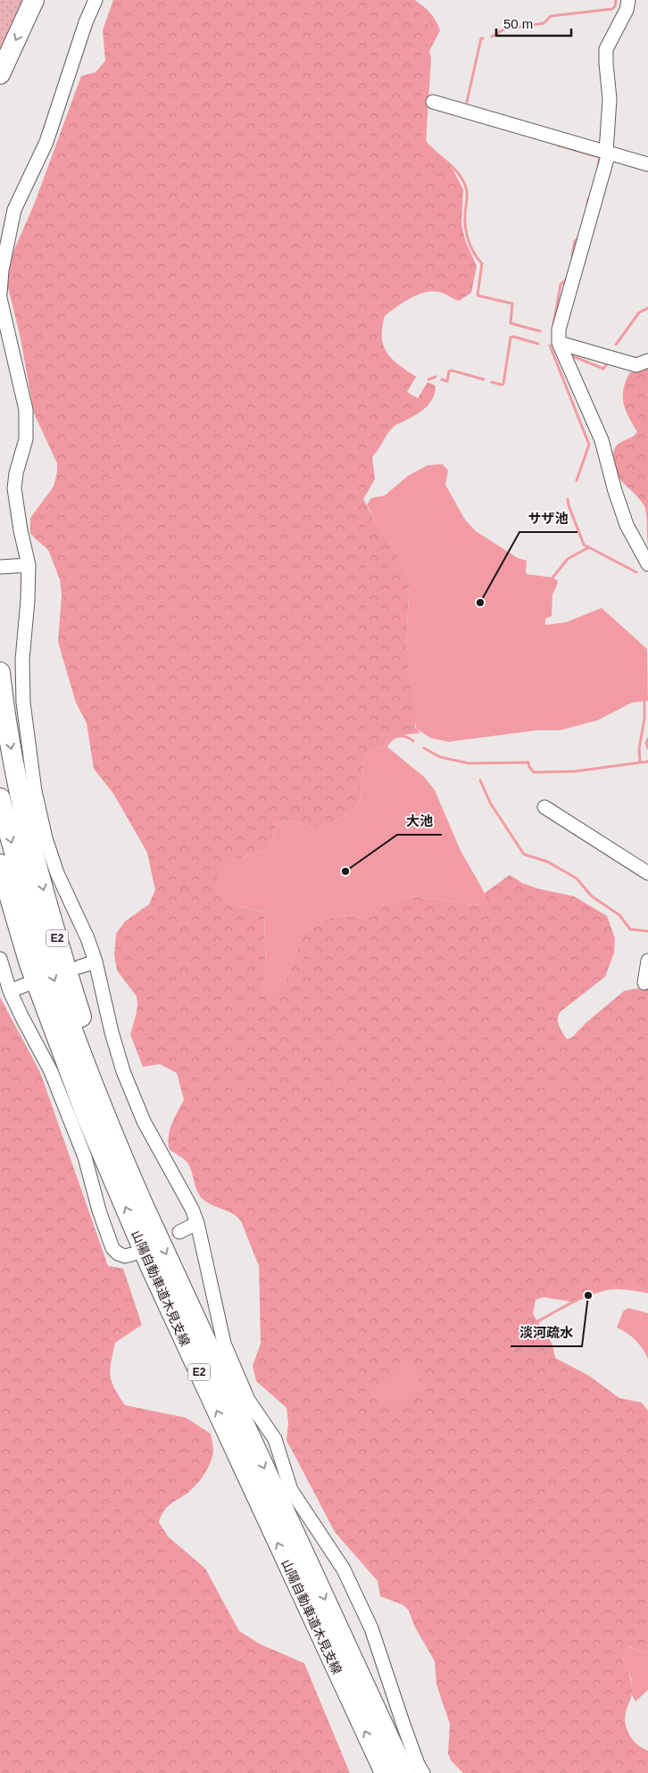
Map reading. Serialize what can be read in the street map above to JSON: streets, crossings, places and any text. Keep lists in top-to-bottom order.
{
  "streets": {
    "highway": ["E2", "山陽自動車道木見支線"]
  },
  "crossings": [
    ["E2", "山陽自動車道木見支線"]
  ],
  "places": ["サザ池", "大池", "淡河疏水"],
  "scale_bar": "50 m"
}
